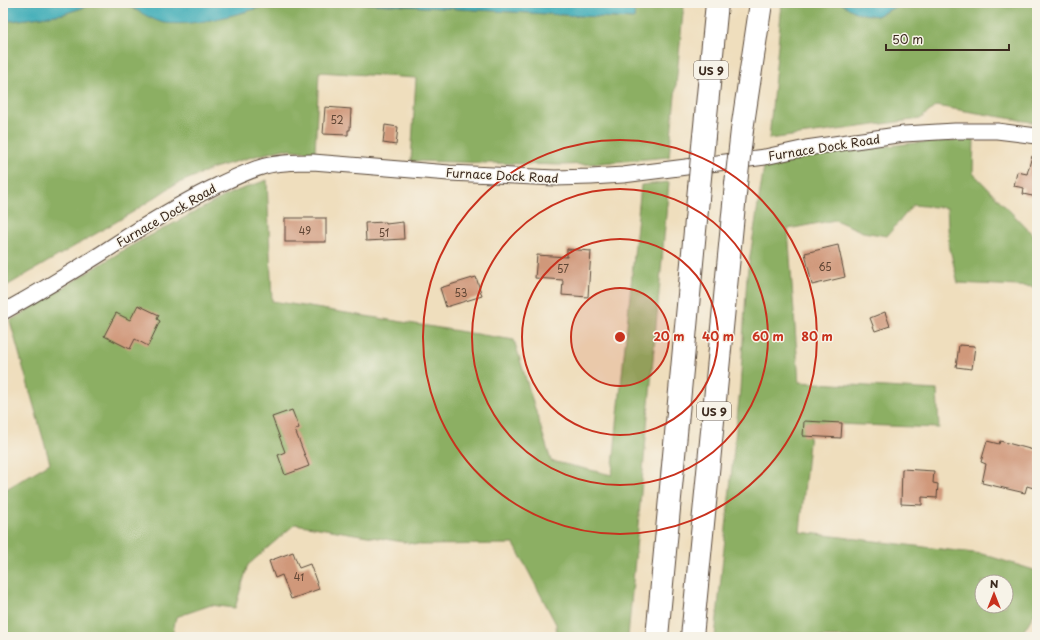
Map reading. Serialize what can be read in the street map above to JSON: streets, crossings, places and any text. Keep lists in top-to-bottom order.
{
  "streets": {
    "highway": ["US 9"],
    "street": ["Furnace Dock Road"]
  },
  "house_numbers": [
    "52",
    "49",
    "51",
    "65",
    "57",
    "53",
    "41"
  ],
  "scale_bar": "50 m",
  "north": "top",
  "rings": [
    "20 m",
    "40 m",
    "60 m",
    "80 m"
  ]
}
